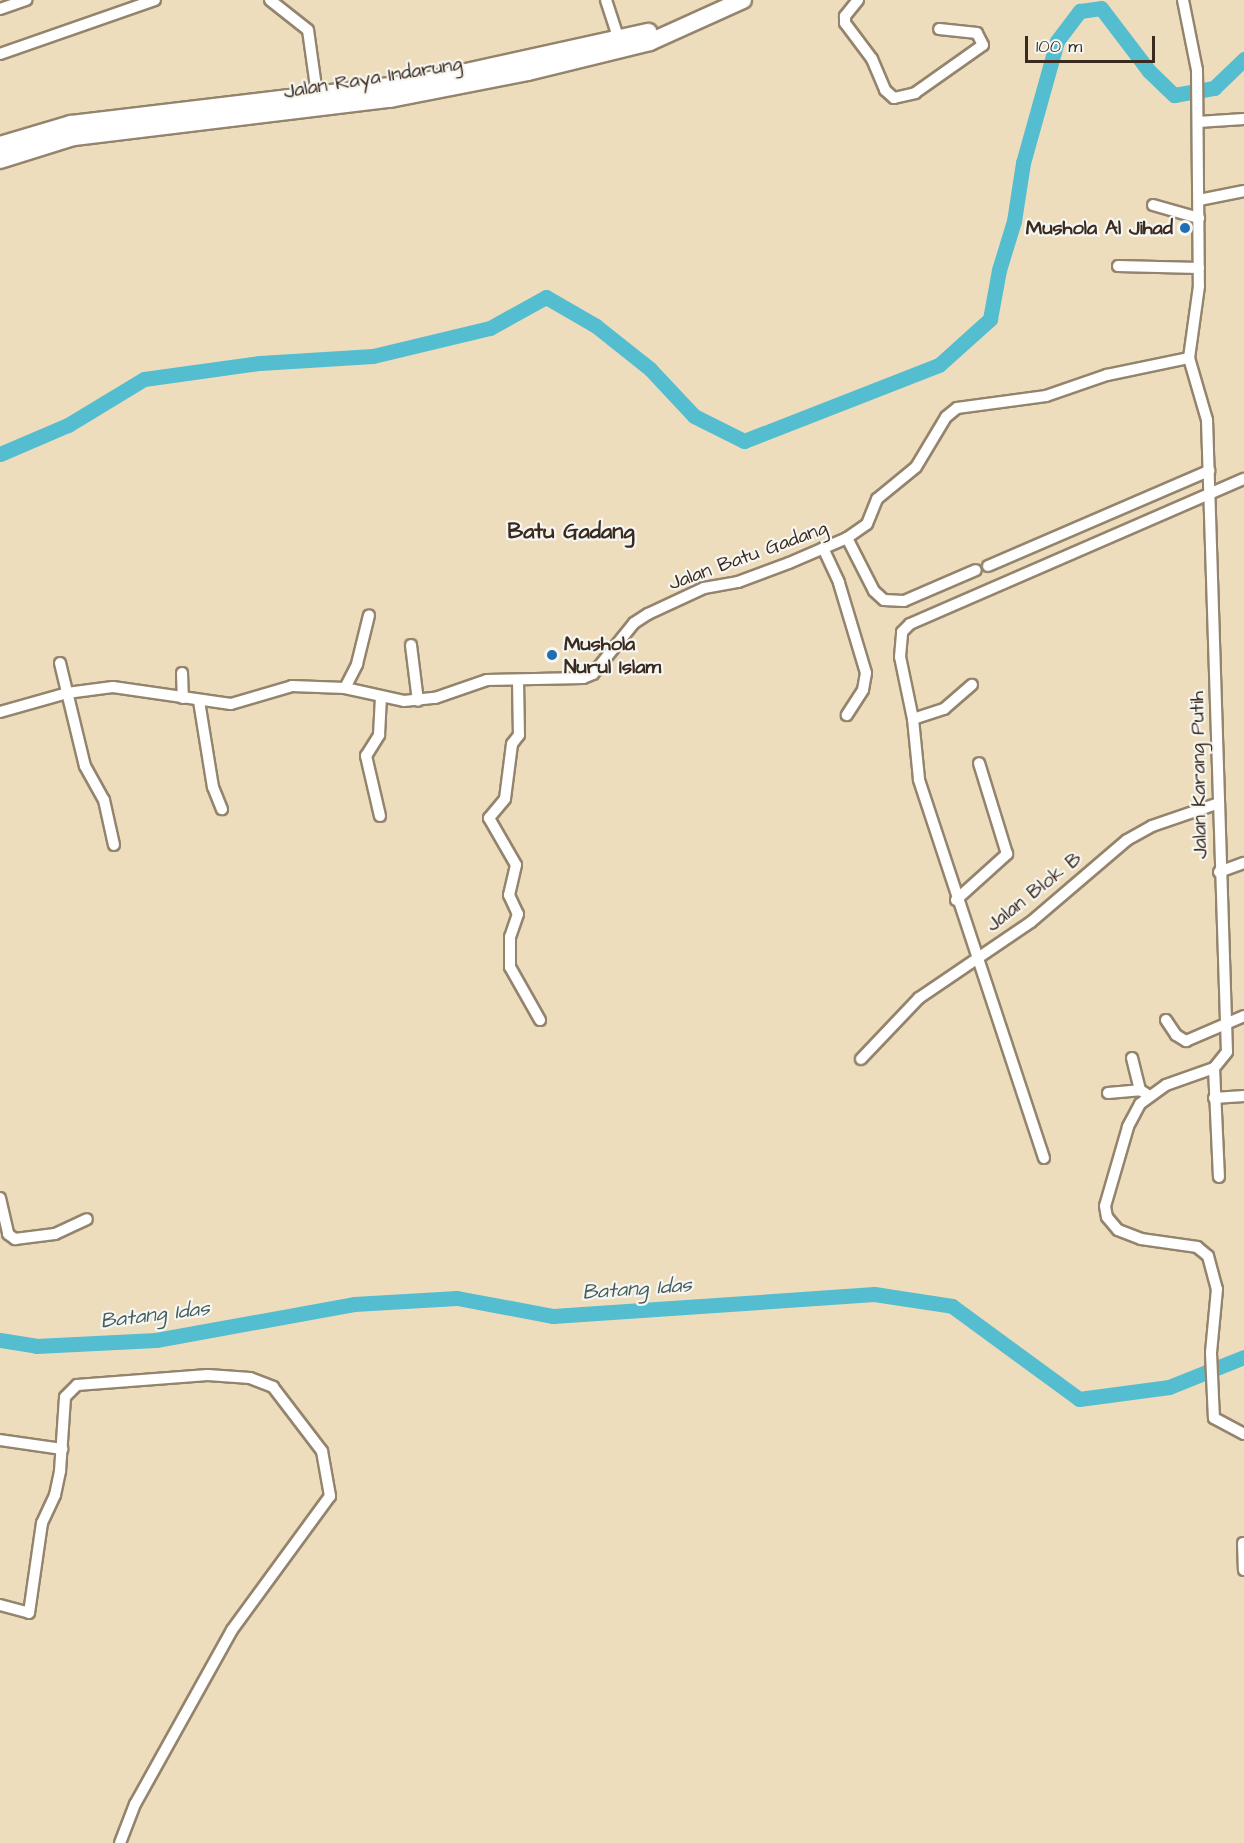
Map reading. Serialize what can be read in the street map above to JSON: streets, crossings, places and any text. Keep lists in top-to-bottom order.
{
  "streets": {
    "highway": ["Jalan Raya Indarung"],
    "street": ["Jalan Batu Gadang", "Jalan Karang Putih", "Jalan Blok B"]
  },
  "crossings": [
    ["Jalan Batu Gadang", "Jalan Karang Putih"],
    ["Jalan Karang Putih", "Jalan Blok B"]
  ],
  "districts": ["Batu Gadang"],
  "water": ["Batang Idas"],
  "places": ["Mushola Al Jihad", "Mushola Nurul Islam"],
  "scale_bar": "100 m"
}
